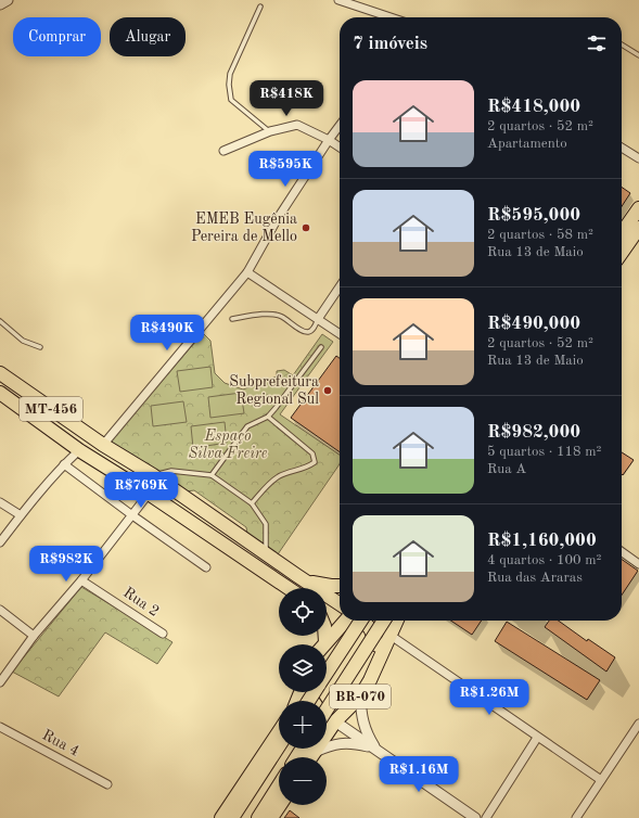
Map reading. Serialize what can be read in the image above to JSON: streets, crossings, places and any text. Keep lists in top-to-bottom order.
{
  "streets": {
    "main road": ["MT-456", "BR-070"],
    "street": ["Rua 2", "Rua 4"]
  },
  "parks": ["Espaço Silva Freire"],
  "places": ["EMEB Eugênia Pereira de Mello", "Subprefeitura Regional Sul"],
  "page": {
    "chip": ["Comprar", "Alugar"],
    "heading": "7 imóveis",
    "list": [
      {
        "name": "R$418,000",
        "note": "2 quartos · 52 m² · Apartamento"
      },
      {
        "name": "R$595,000",
        "note": "2 quartos · 58 m² · Rua 13 de Maio"
      },
      {
        "name": "R$490,000",
        "note": "2 quartos · 52 m² · Rua 13 de Maio"
      },
      {
        "name": "R$982,000",
        "note": "5 quartos · 118 m² · Rua A"
      },
      {
        "name": "R$1,160,000",
        "note": "4 quartos · 100 m² · Rua das Araras"
      }
    ],
    "price": [
      "R$418K",
      "R$595K",
      "R$490K",
      "R$769K",
      "R$982K",
      "R$1.26M",
      "R$1.16M"
    ],
    "map_buttons": ["+", "−"]
  }
}
